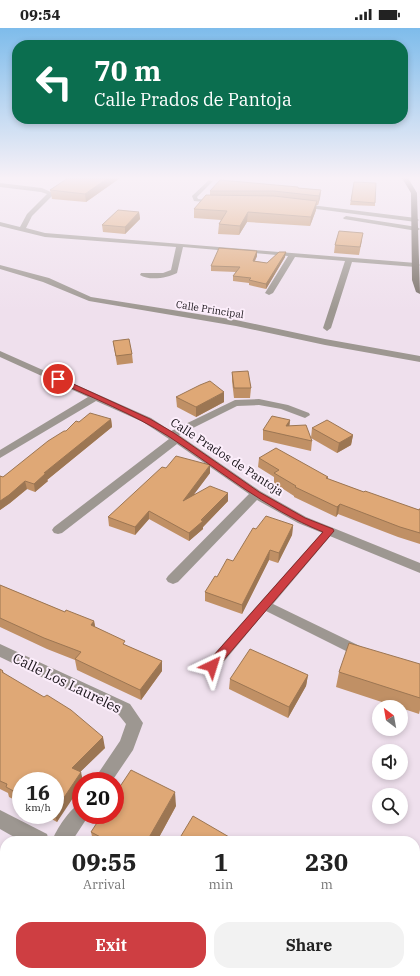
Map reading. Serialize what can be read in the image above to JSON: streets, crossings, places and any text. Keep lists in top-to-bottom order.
{
  "streets": {
    "street": ["Calle Principal", "Calle Prados de Pantoja", "Calle Los Laureles"]
  },
  "north": "top left",
  "page": {
    "status": "09:54",
    "turn": ["70 m", "Calle Prados de Pantoja"],
    "speed": "16 km/h",
    "limit": "20",
    "eta": [
      "09:55",
      "Arrival",
      "1",
      "min",
      "230",
      "m"
    ],
    "buttons": ["Exit", "Share"]
  }
}
